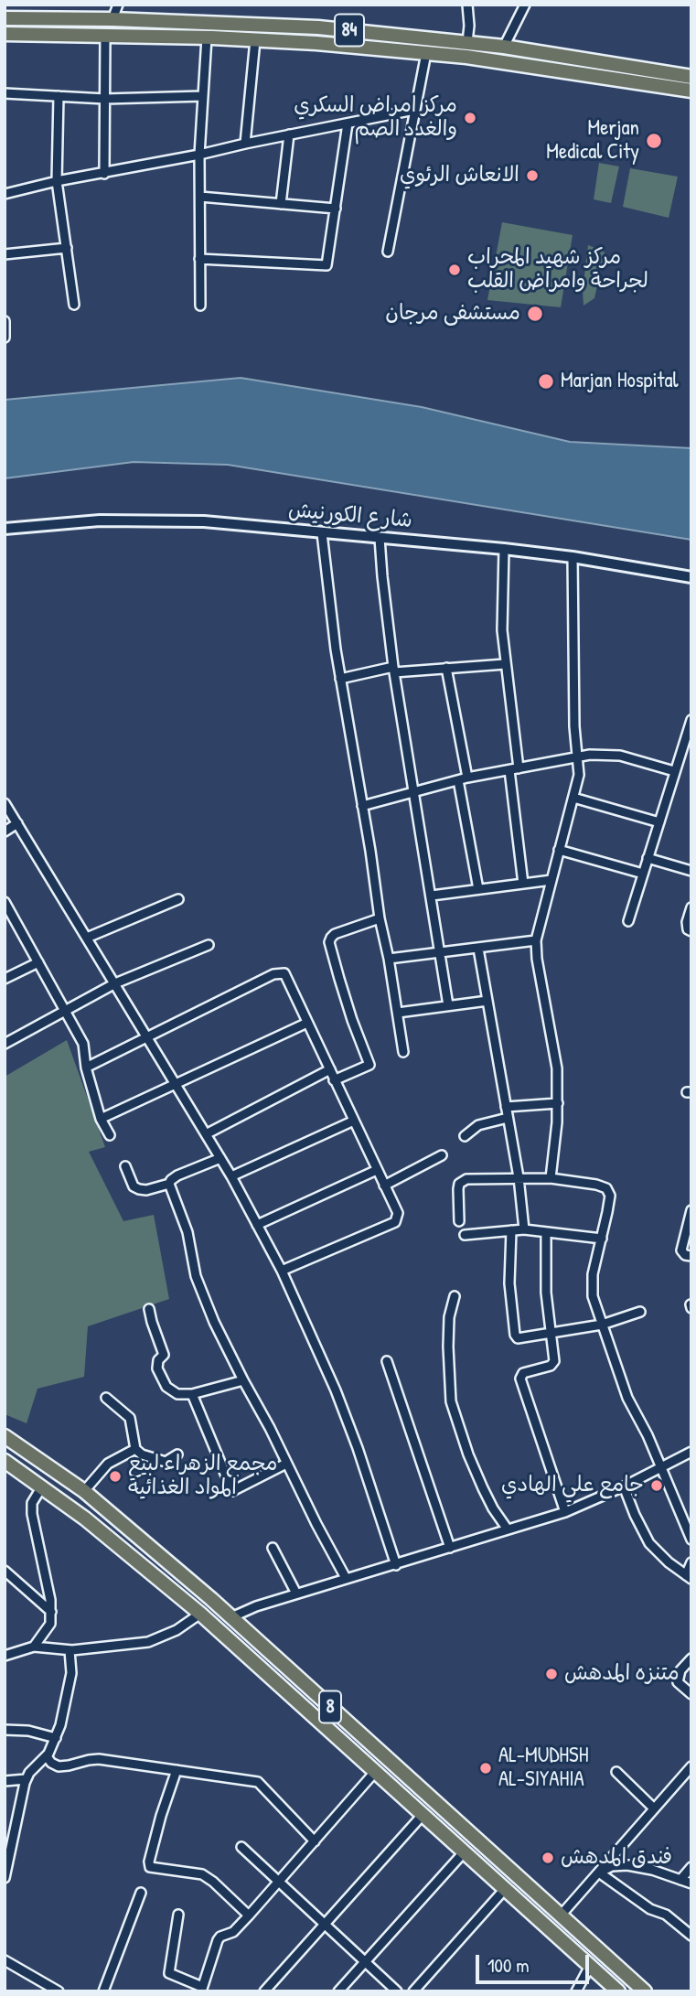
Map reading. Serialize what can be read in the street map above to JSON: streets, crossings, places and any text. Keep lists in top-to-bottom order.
{
  "streets": {
    "main road": ["84", "8"],
    "street": ["شارع الكورنيش"]
  },
  "places": [
    "مركز امراض السكري والغدد الصم",
    "Merjan Medical City",
    "الانعاش الرئوي",
    "مركز شهيد المحراب لجراحة وامراض القلب",
    "مستشفى مرجان",
    "Marjan Hospital",
    "مجمع الزهراء لبيع المواد الغذائية",
    "جامع علي الهادي",
    "متنزه المدهش",
    "AL-MUDHSH AL-SIYAHIA",
    "فندق المدهش"
  ],
  "scale_bar": "100 m"
}
